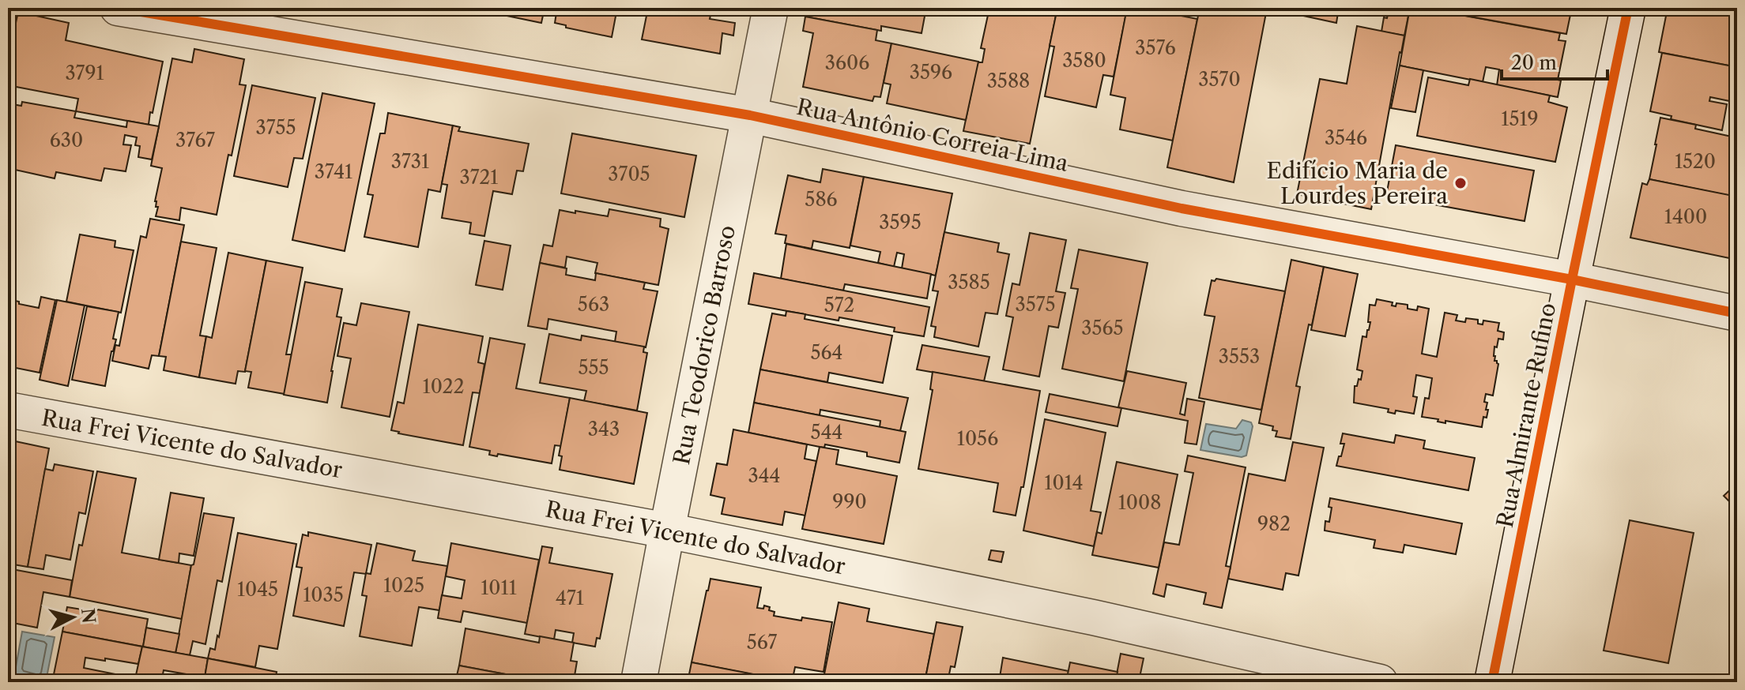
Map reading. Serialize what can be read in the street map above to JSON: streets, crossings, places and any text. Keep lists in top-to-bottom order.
{
  "streets": {
    "street": [
      "Rua Antônio Correia Lima",
      "Rua Teodorico Barroso",
      "Rua Almirante Rufino",
      "Rua Frei Vicente do Salvador"
    ]
  },
  "crossings": [
    ["Rua Antônio Correia Lima", "Rua Teodorico Barroso"],
    ["Rua Antônio Correia Lima", "Rua Almirante Rufino"],
    ["Rua Teodorico Barroso", "Rua Frei Vicente do Salvador"]
  ],
  "places": ["Edifício Maria de Lourdes Pereira"],
  "house_numbers": [
    "3576",
    "3580",
    "3606",
    "3596",
    "3791",
    "3570",
    "3588",
    "1519",
    "3755",
    "3546",
    "630",
    "3767",
    "3731",
    "1520",
    "3741",
    "3705",
    "3721",
    "586",
    "1400",
    "3595",
    "3585",
    "563",
    "3575",
    "572",
    "3565",
    "564",
    "3553",
    "555",
    "1022",
    "343",
    "544",
    "1056",
    "344",
    "1014",
    "990",
    "1008",
    "982",
    "1025",
    "1011",
    "1045",
    "1035",
    "471",
    "567"
  ],
  "scale_bar": "20 m",
  "north": "right"
}
